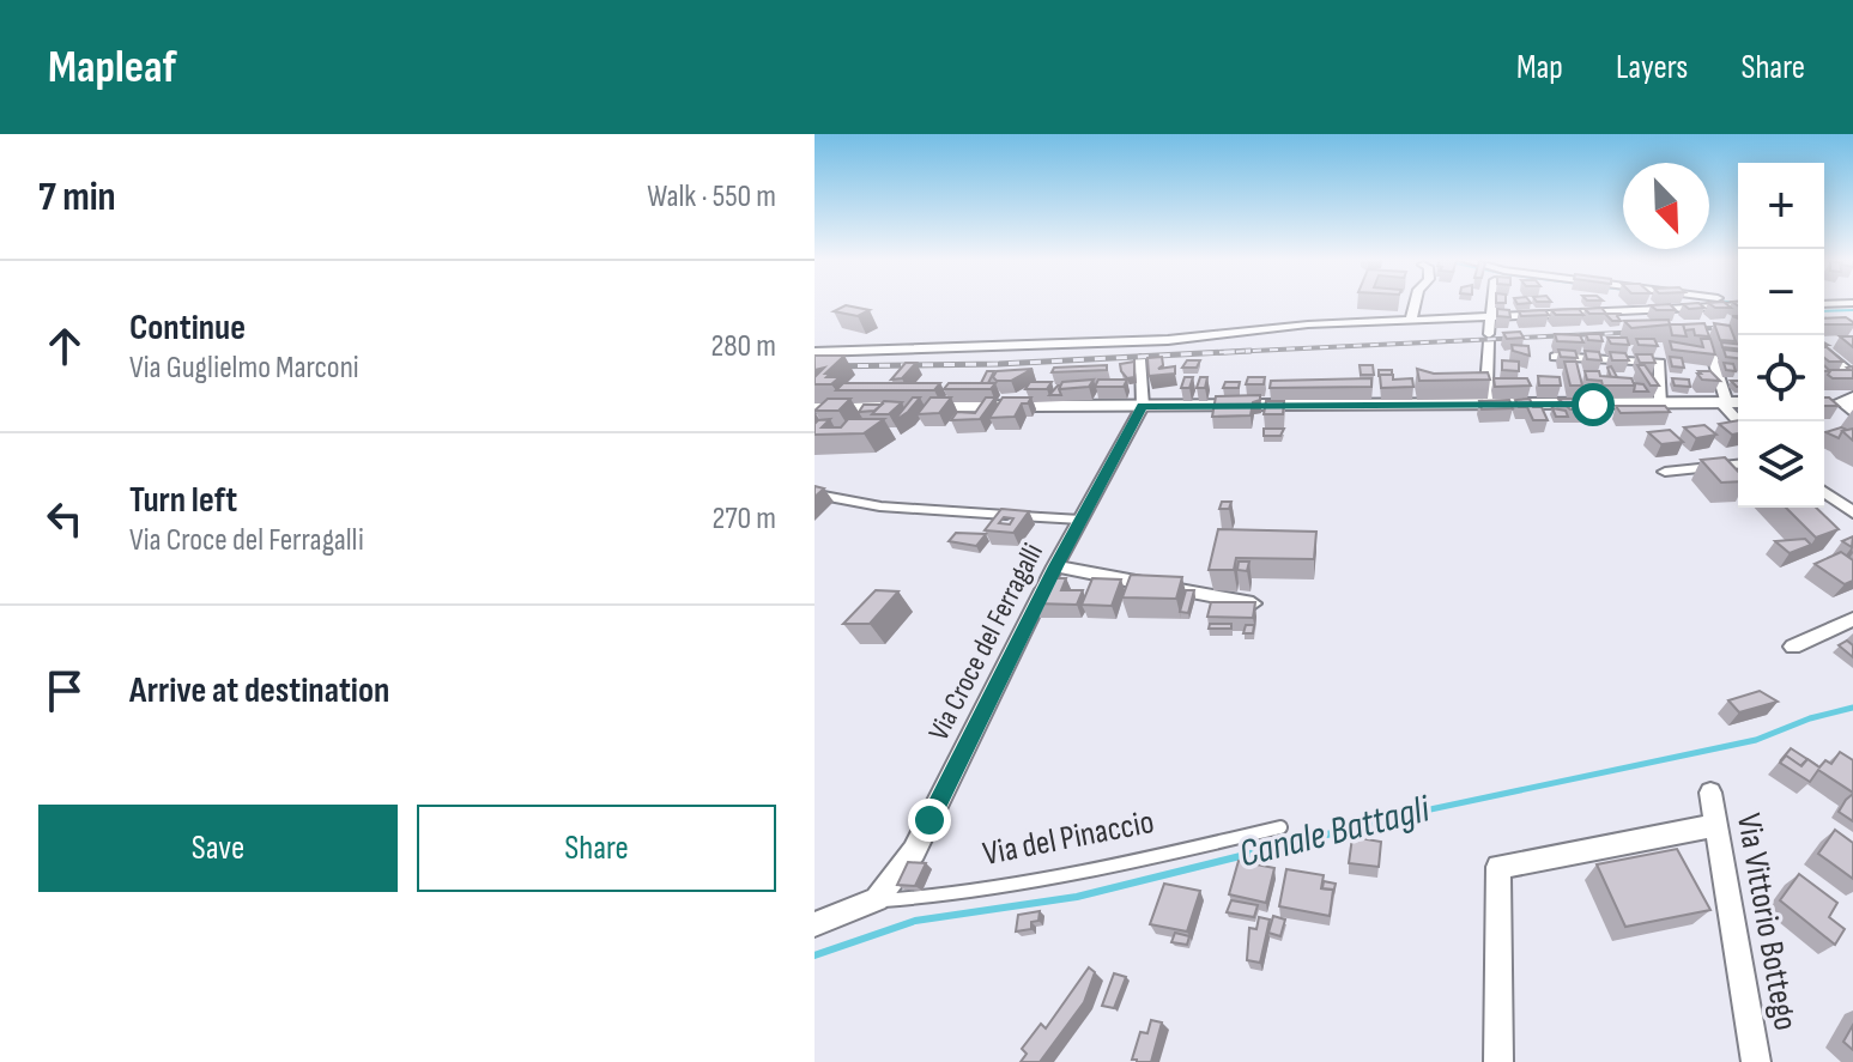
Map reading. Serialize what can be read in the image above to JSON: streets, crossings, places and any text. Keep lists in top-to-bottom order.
{
  "streets": {
    "street": ["Via Croce del Ferragalli", "Via del Pinaccio", "Via Vittorio Bottego"]
  },
  "crossings": [
    ["Via Croce del Ferragalli", "Via del Pinaccio"]
  ],
  "water": ["Canale Battagli"],
  "north": "bottom right",
  "page": {
    "header": "Mapleaf",
    "nav": ["Map", "Layers", "Share"],
    "heading": ["7 min", "Walk · 550 m"],
    "map_buttons": ["+", "−"],
    "list": [
      ["Continue", "Via Guglielmo Marconi", "280 m"],
      ["Turn left", "Via Croce del Ferragalli", "270 m"],
      "Arrive at destination"
    ],
    "buttons": ["Save", "Share"]
  }
}
